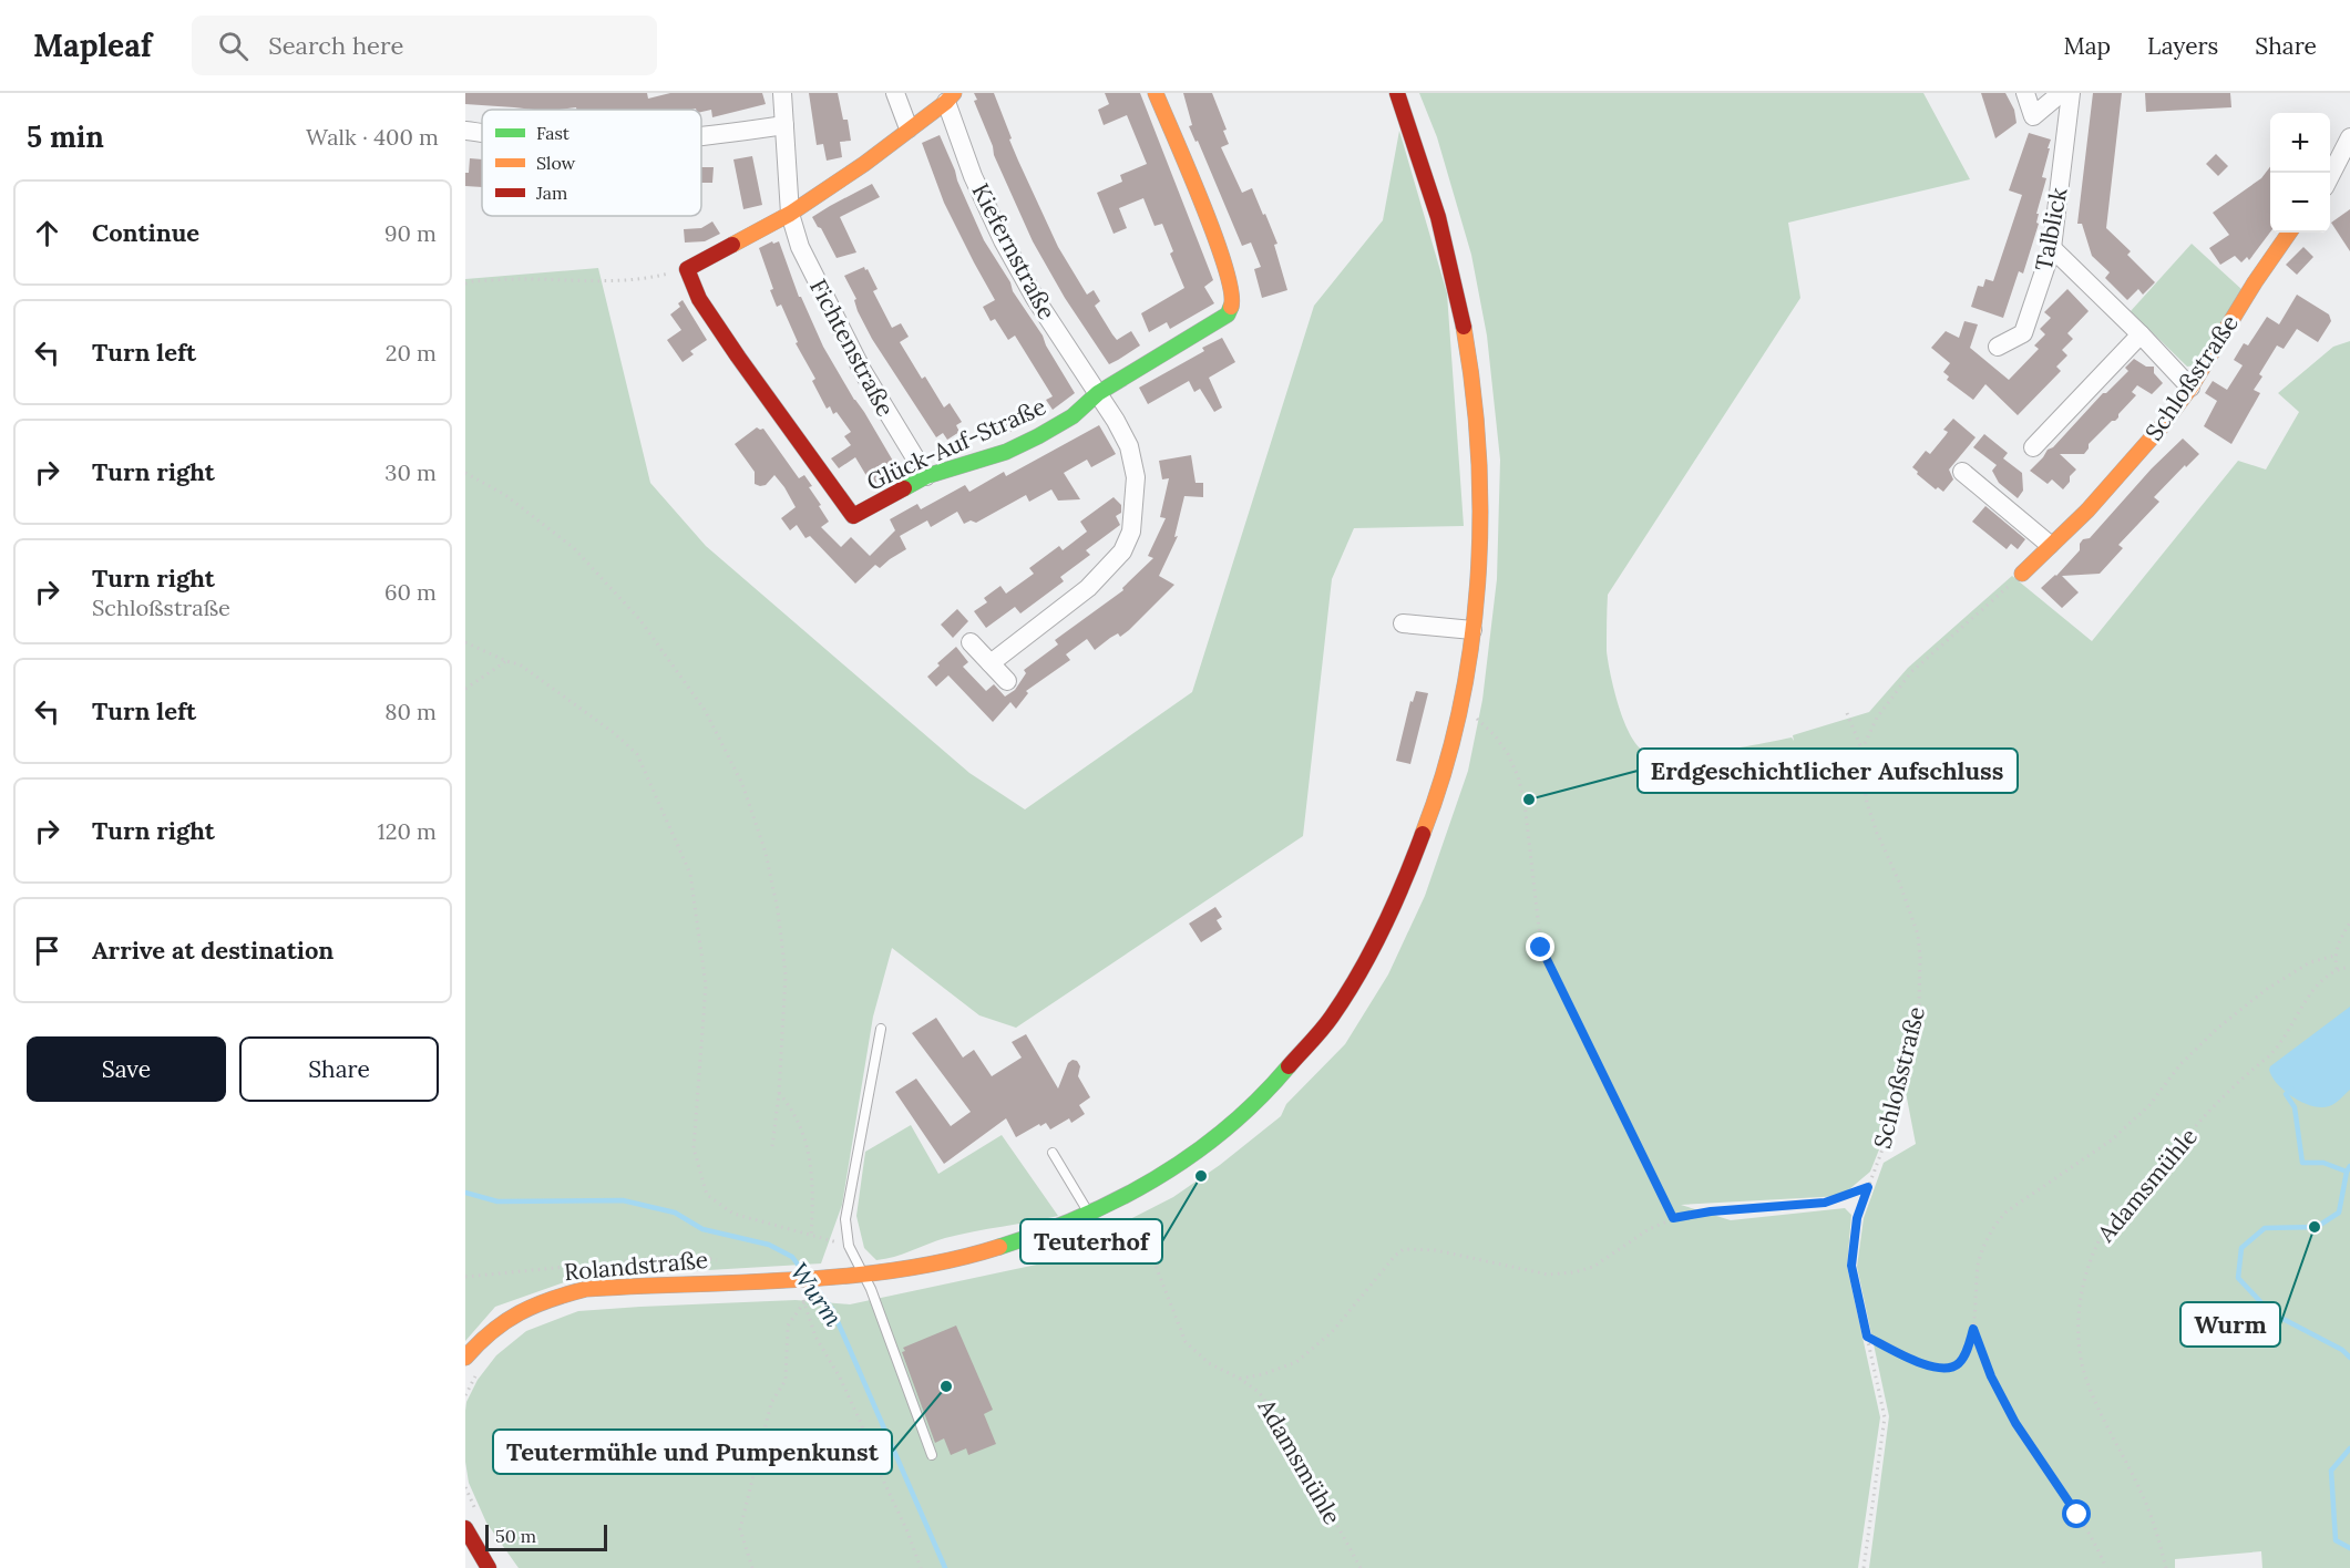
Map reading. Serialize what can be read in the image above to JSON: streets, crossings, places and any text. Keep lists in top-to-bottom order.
{
  "streets": {
    "main road": ["Schloßstraße", "Glück-Auf-Straße", "Rolandstraße"],
    "street": ["Talblick", "Kiefernstraße", "Fichtenstraße"],
    "path": ["Adamsmühle"]
  },
  "crossings": [
    ["Kiefernstraße", "Glück-Auf-Straße"],
    ["Fichtenstraße", "Glück-Auf-Straße"]
  ],
  "water": ["Wurm"],
  "places": [
    "Erdgeschichtlicher Aufschluss",
    "Teuterhof",
    "Wurm",
    "Teutermühle und Pumpenkunst"
  ],
  "legend": ["Fast", "Slow", "Jam"],
  "scale_bar": "50 m",
  "page": {
    "header": "Mapleaf",
    "search": "Search here",
    "nav": ["Map", "Layers", "Share"],
    "heading": ["5 min", "Walk · 400 m"],
    "map_buttons": ["+", "−"],
    "list": [
      ["Continue", "90 m"],
      ["Turn left", "20 m"],
      ["Turn right", "30 m"],
      ["Turn right", "Schloßstraße", "60 m"],
      ["Turn left", "80 m"],
      ["Turn right", "120 m"],
      "Arrive at destination"
    ],
    "buttons": ["Save", "Share"],
    "scale": "50 m"
  }
}
